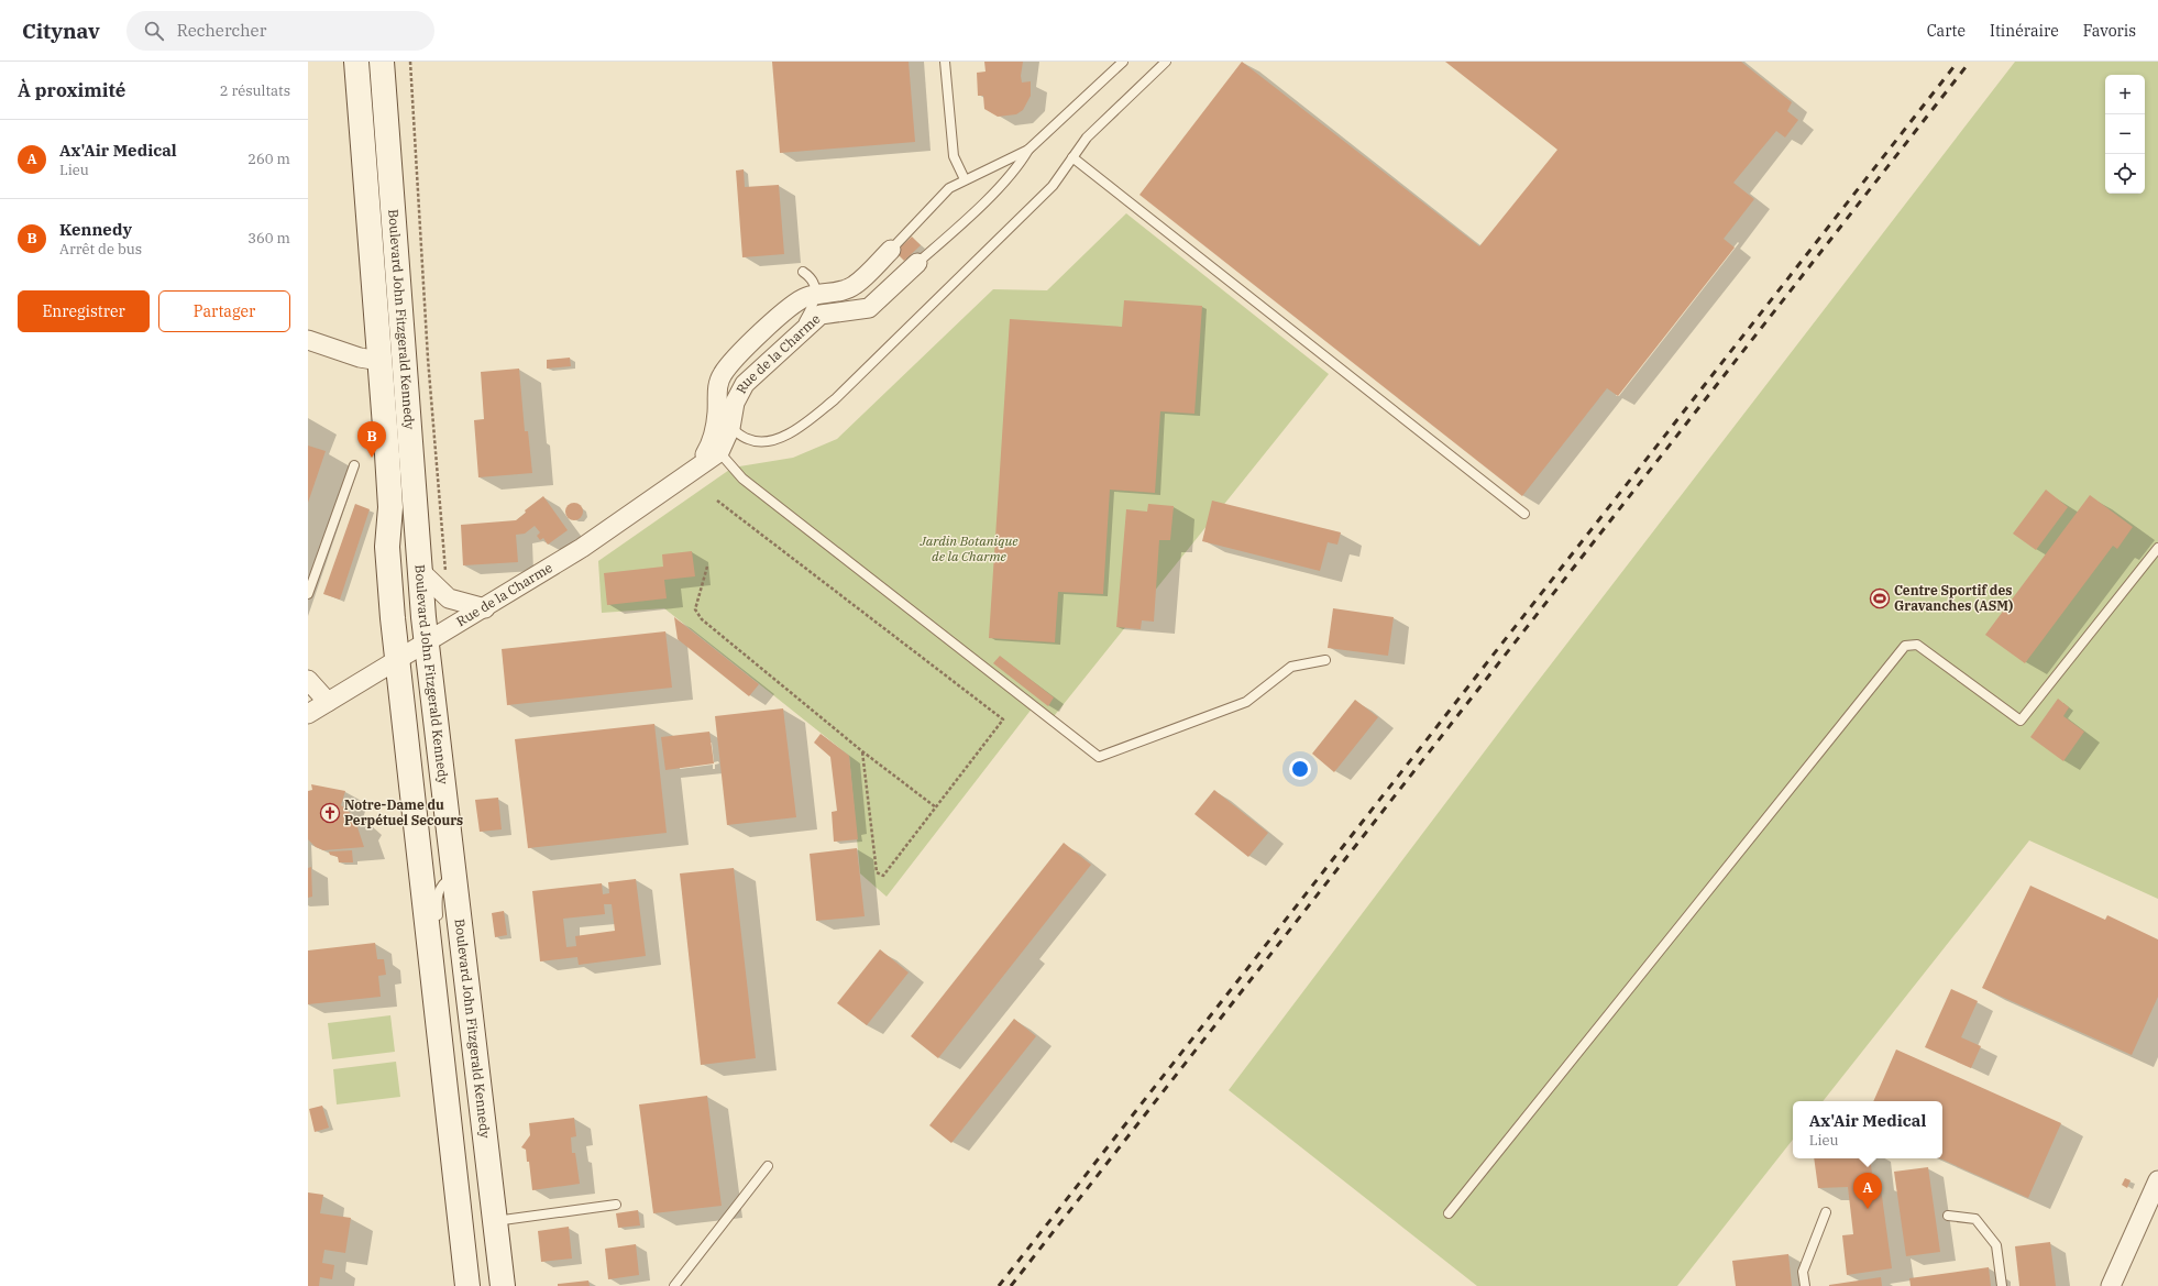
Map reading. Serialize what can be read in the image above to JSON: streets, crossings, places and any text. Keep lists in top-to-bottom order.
{
  "streets": {
    "main road": ["Boulevard John Fitzgerald Kennedy"],
    "street": ["Rue de la Charme"]
  },
  "crossings": [
    ["Boulevard John Fitzgerald Kennedy", "Rue de la Charme"]
  ],
  "parks": ["Jardin Botanique de la Charme"],
  "places": {
    "sports": ["Centre Sportif des Gravanches (ASM)"],
    "church": ["Notre-Dame du Perpétuel Secours"]
  },
  "page": {
    "header": "Citynav",
    "search": "Rechercher",
    "nav": ["Carte", "Itinéraire", "Favoris"],
    "heading": ["À proximité", "2 résultats"],
    "map_buttons": ["+", "−"],
    "list": [
      {
        "mark": "A",
        "name": "Ax'Air Medical",
        "note": "Lieu",
        "value": "260 m"
      },
      {
        "mark": "B",
        "name": "Kennedy",
        "note": "Arrêt de bus",
        "value": "360 m"
      }
    ],
    "buttons": ["Enregistrer", "Partager"],
    "pins": ["B", "A"],
    "popup": ["Ax'Air Medical", "Lieu"]
  }
}
